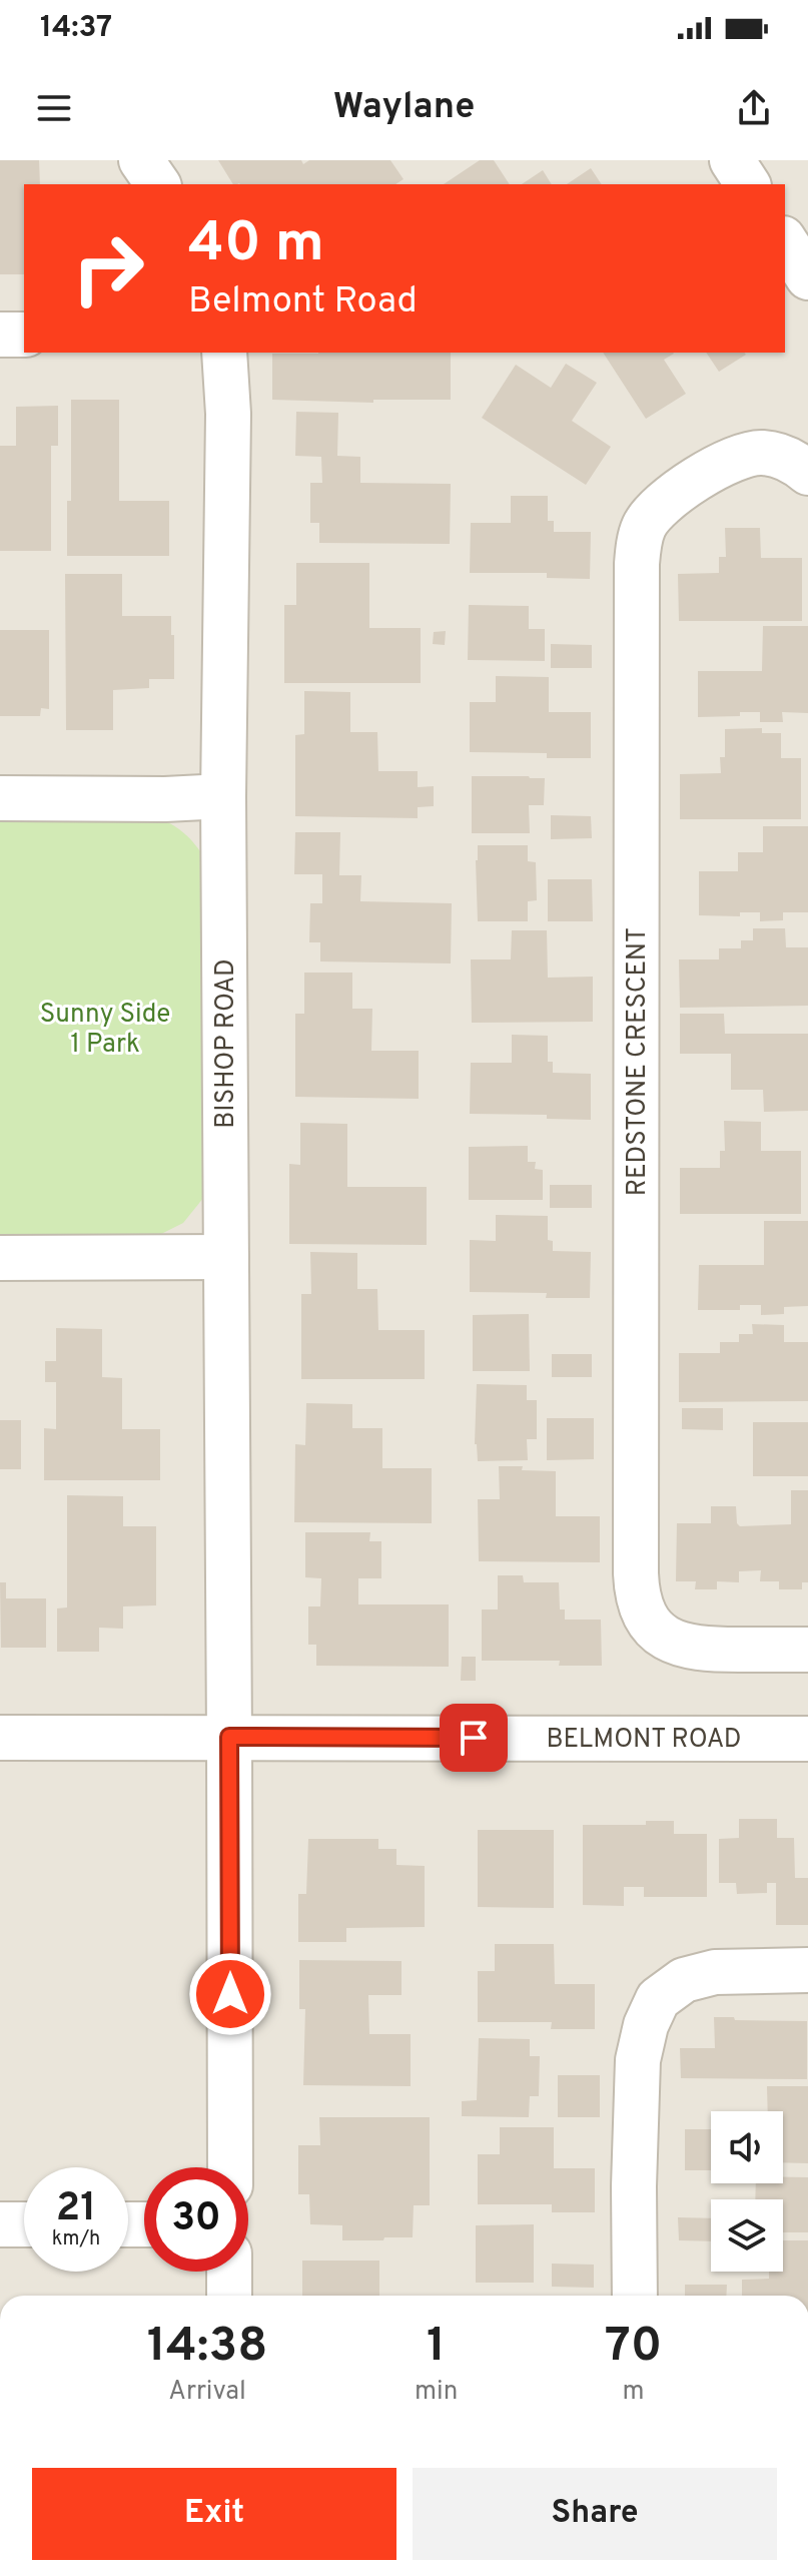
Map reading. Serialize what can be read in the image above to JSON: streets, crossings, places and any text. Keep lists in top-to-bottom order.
{
  "streets": {
    "street": ["BISHOP ROAD", "REDSTONE CRESCENT", "BELMONT ROAD"]
  },
  "crossings": [
    ["BISHOP ROAD", "BELMONT ROAD"]
  ],
  "parks": ["Sunny Side 1 Park"],
  "page": {
    "status": "14:37",
    "header": "Waylane",
    "turn": ["40 m", "Belmont Road"],
    "speed": "21 km/h",
    "limit": "30",
    "eta": [
      "14:38",
      "Arrival",
      "1",
      "min",
      "70",
      "m"
    ],
    "buttons": ["Exit", "Share"]
  }
}
